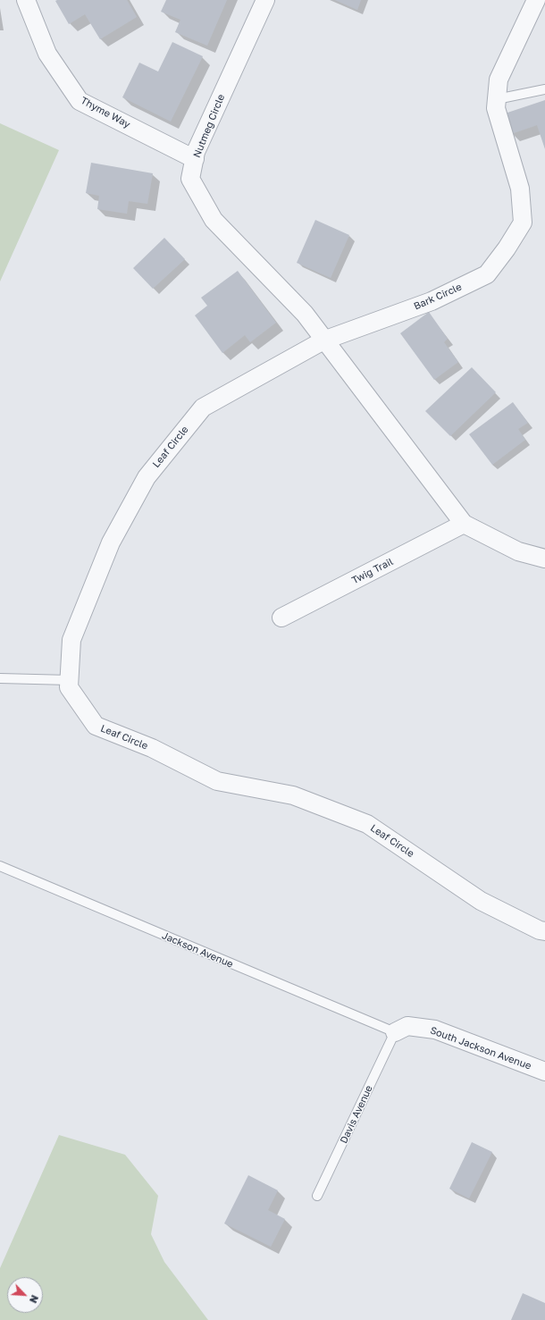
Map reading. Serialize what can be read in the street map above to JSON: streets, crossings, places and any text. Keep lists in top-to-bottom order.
{
  "streets": {
    "street": [
      "Thyme Way",
      "Nutmeg Circle",
      "Bark Circle",
      "Leaf Circle",
      "Twig Trail",
      "South Jackson Avenue"
    ],
    "lane": ["Jackson Avenue", "Davis Avenue"]
  },
  "crossings": [
    ["Thyme Way", "Nutmeg Circle"],
    ["Nutmeg Circle", "Bark Circle"],
    ["Nutmeg Circle", "Leaf Circle"],
    ["Bark Circle", "Leaf Circle"],
    ["Jackson Avenue", "South Jackson Avenue"],
    ["Jackson Avenue", "Davis Avenue"],
    ["South Jackson Avenue", "Davis Avenue"]
  ],
  "north": "bottom right"
}
